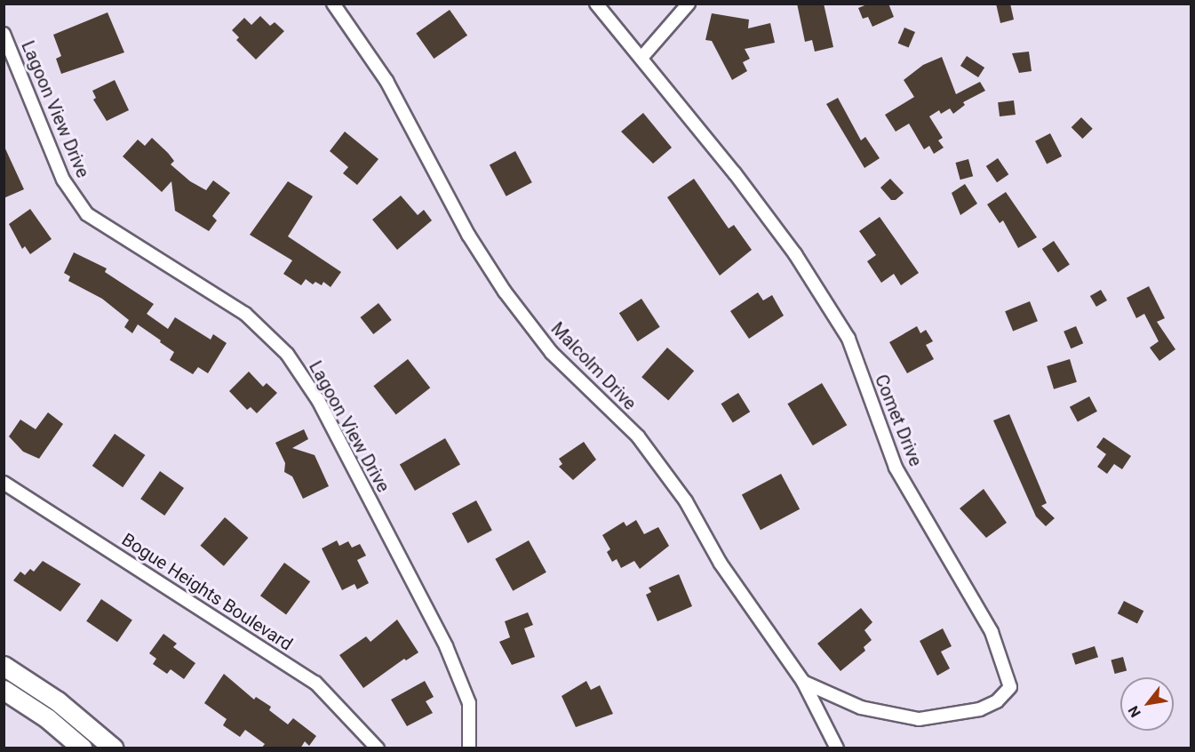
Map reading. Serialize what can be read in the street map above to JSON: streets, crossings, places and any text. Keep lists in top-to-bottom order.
{
  "streets": {
    "street": [
      "Lagoon View Drive",
      "Malcolm Drive",
      "Comet Drive",
      "Bogue Heights Boulevard"
    ]
  },
  "crossings": [
    ["Malcolm Drive", "Comet Drive"]
  ],
  "north": "bottom left"
}
